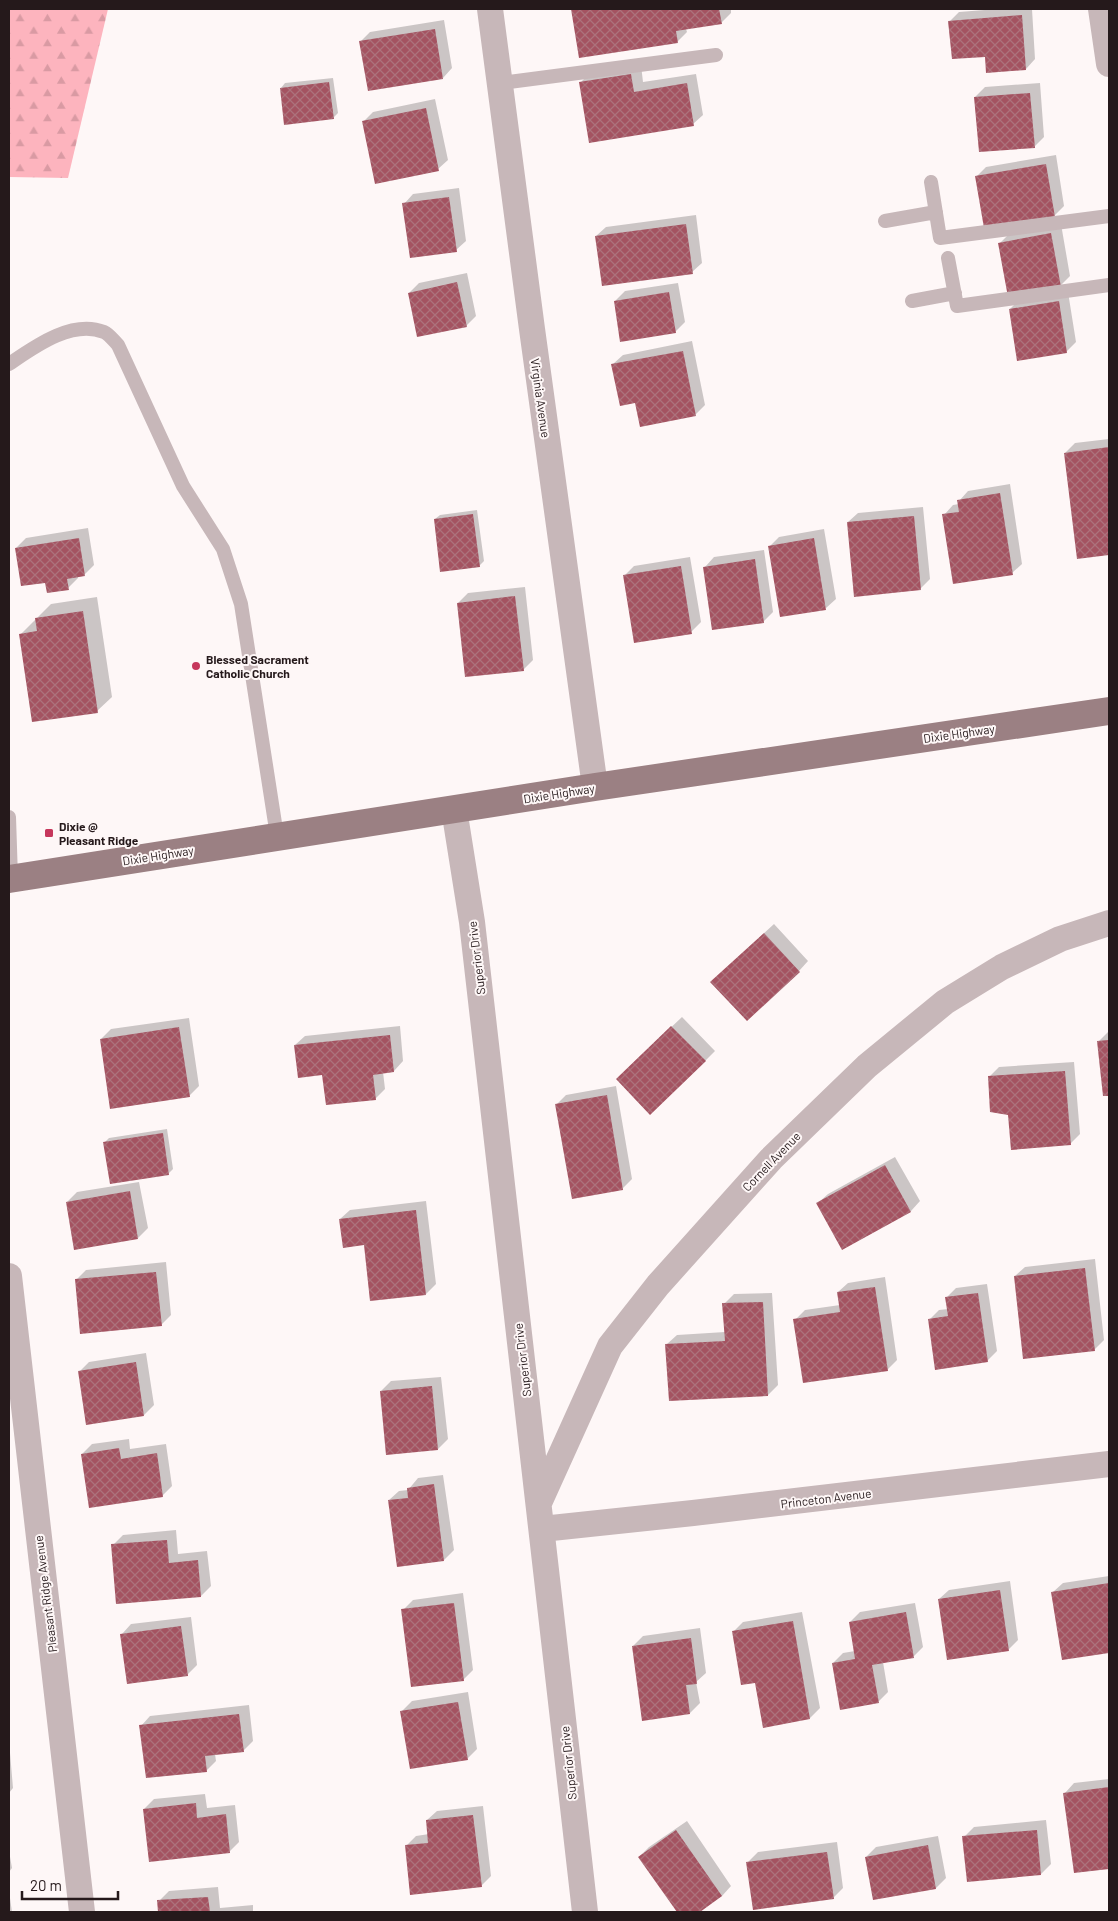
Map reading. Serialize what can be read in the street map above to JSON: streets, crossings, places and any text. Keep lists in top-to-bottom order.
{
  "streets": {
    "main road": ["Dixie Highway"],
    "street": [
      "Virginia Avenue",
      "Superior Drive",
      "Cornell Avenue",
      "Princeton Avenue",
      "Pleasant Ridge Avenue"
    ]
  },
  "crossings": [
    ["Virginia Avenue", "Dixie Highway"],
    ["Dixie Highway", "Superior Drive"],
    ["Superior Drive", "Cornell Avenue"],
    ["Superior Drive", "Princeton Avenue"],
    ["Cornell Avenue", "Princeton Avenue"]
  ],
  "places": {
    "other": ["Blessed Sacrament Catholic Church"],
    "transit": ["Dixie @ Pleasant Ridge"]
  },
  "scale_bar": "20 m"
}
